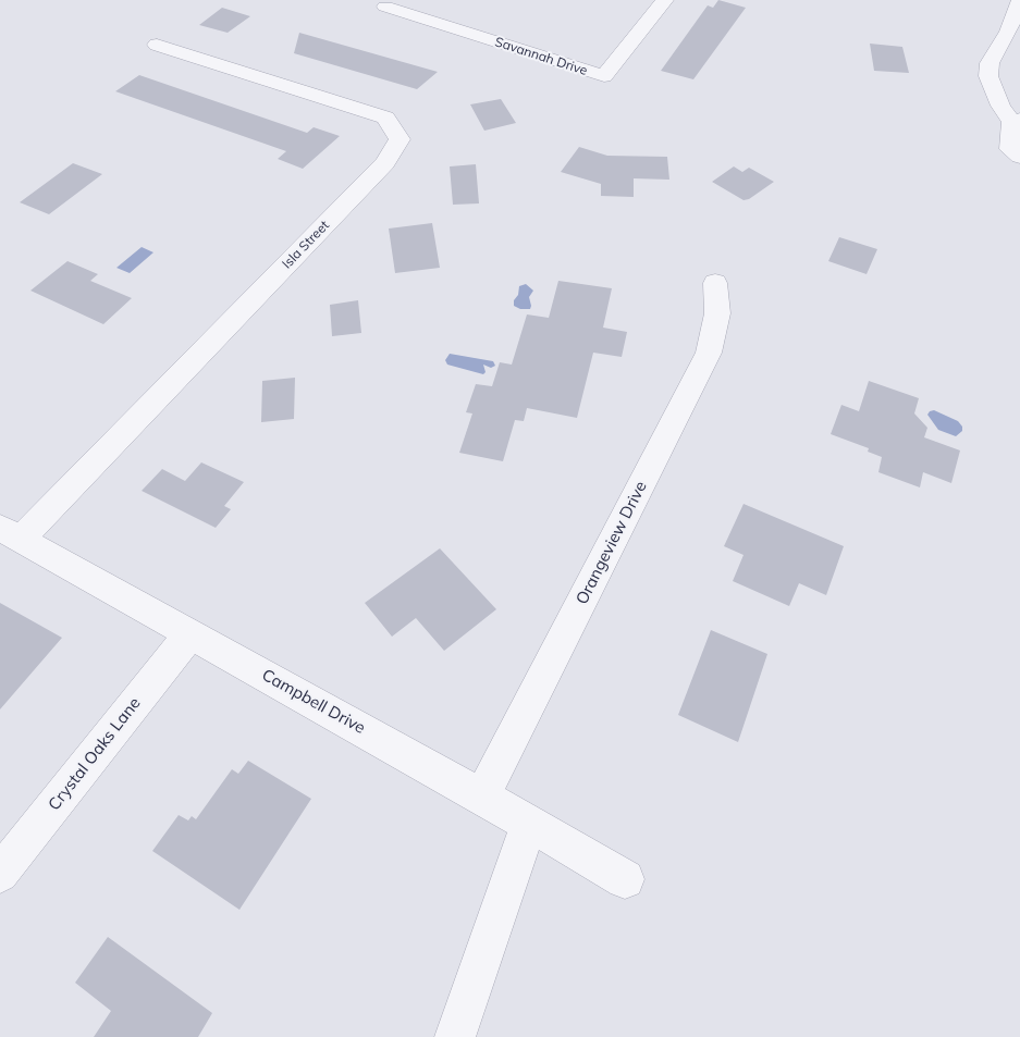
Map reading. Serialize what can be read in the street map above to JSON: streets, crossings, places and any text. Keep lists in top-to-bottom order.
{
  "streets": {
    "street": [
      "Savannah Drive",
      "Isla Street",
      "Orangeview Drive",
      "Campbell Drive",
      "Crystal Oaks Lane"
    ]
  },
  "crossings": [
    ["Isla Street", "Campbell Drive"],
    ["Orangeview Drive", "Campbell Drive"],
    ["Campbell Drive", "Crystal Oaks Lane"]
  ]
}
